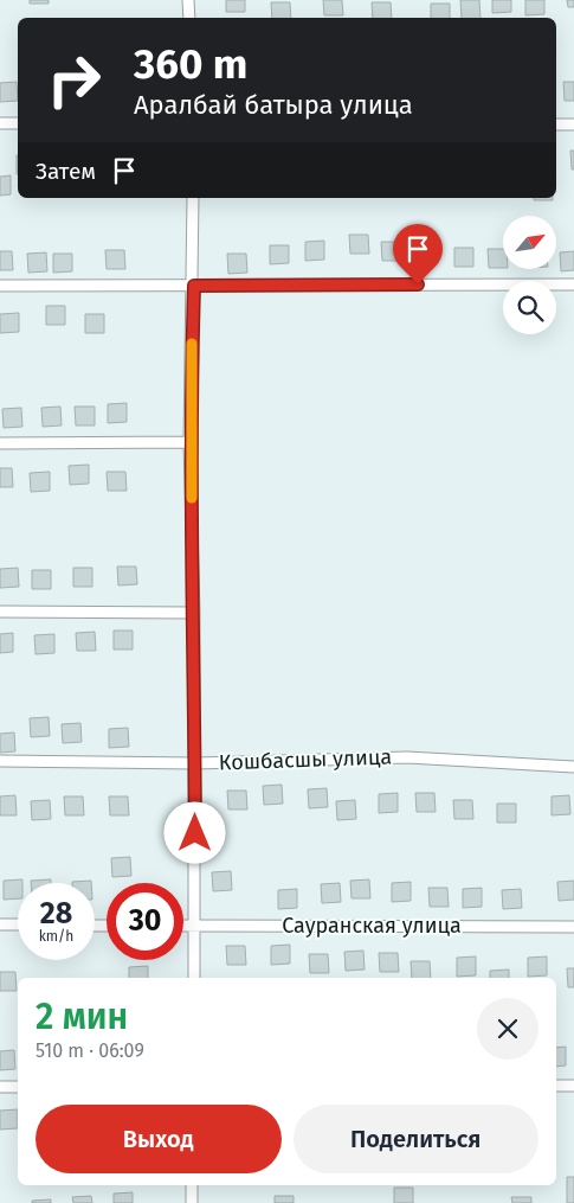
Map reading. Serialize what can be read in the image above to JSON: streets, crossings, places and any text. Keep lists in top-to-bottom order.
{
  "streets": {
    "street": ["Кошбасшы улица", "Сауранская улица"]
  },
  "north": "top right",
  "page": {
    "turn": ["360 m", "Аралбай батыра улица"],
    "then": "Затем",
    "speed": "28 km/h",
    "limit": "30",
    "heading": ["2 мин", "510 m · 06:09"],
    "buttons": ["Выход", "Поделиться"]
  }
}
